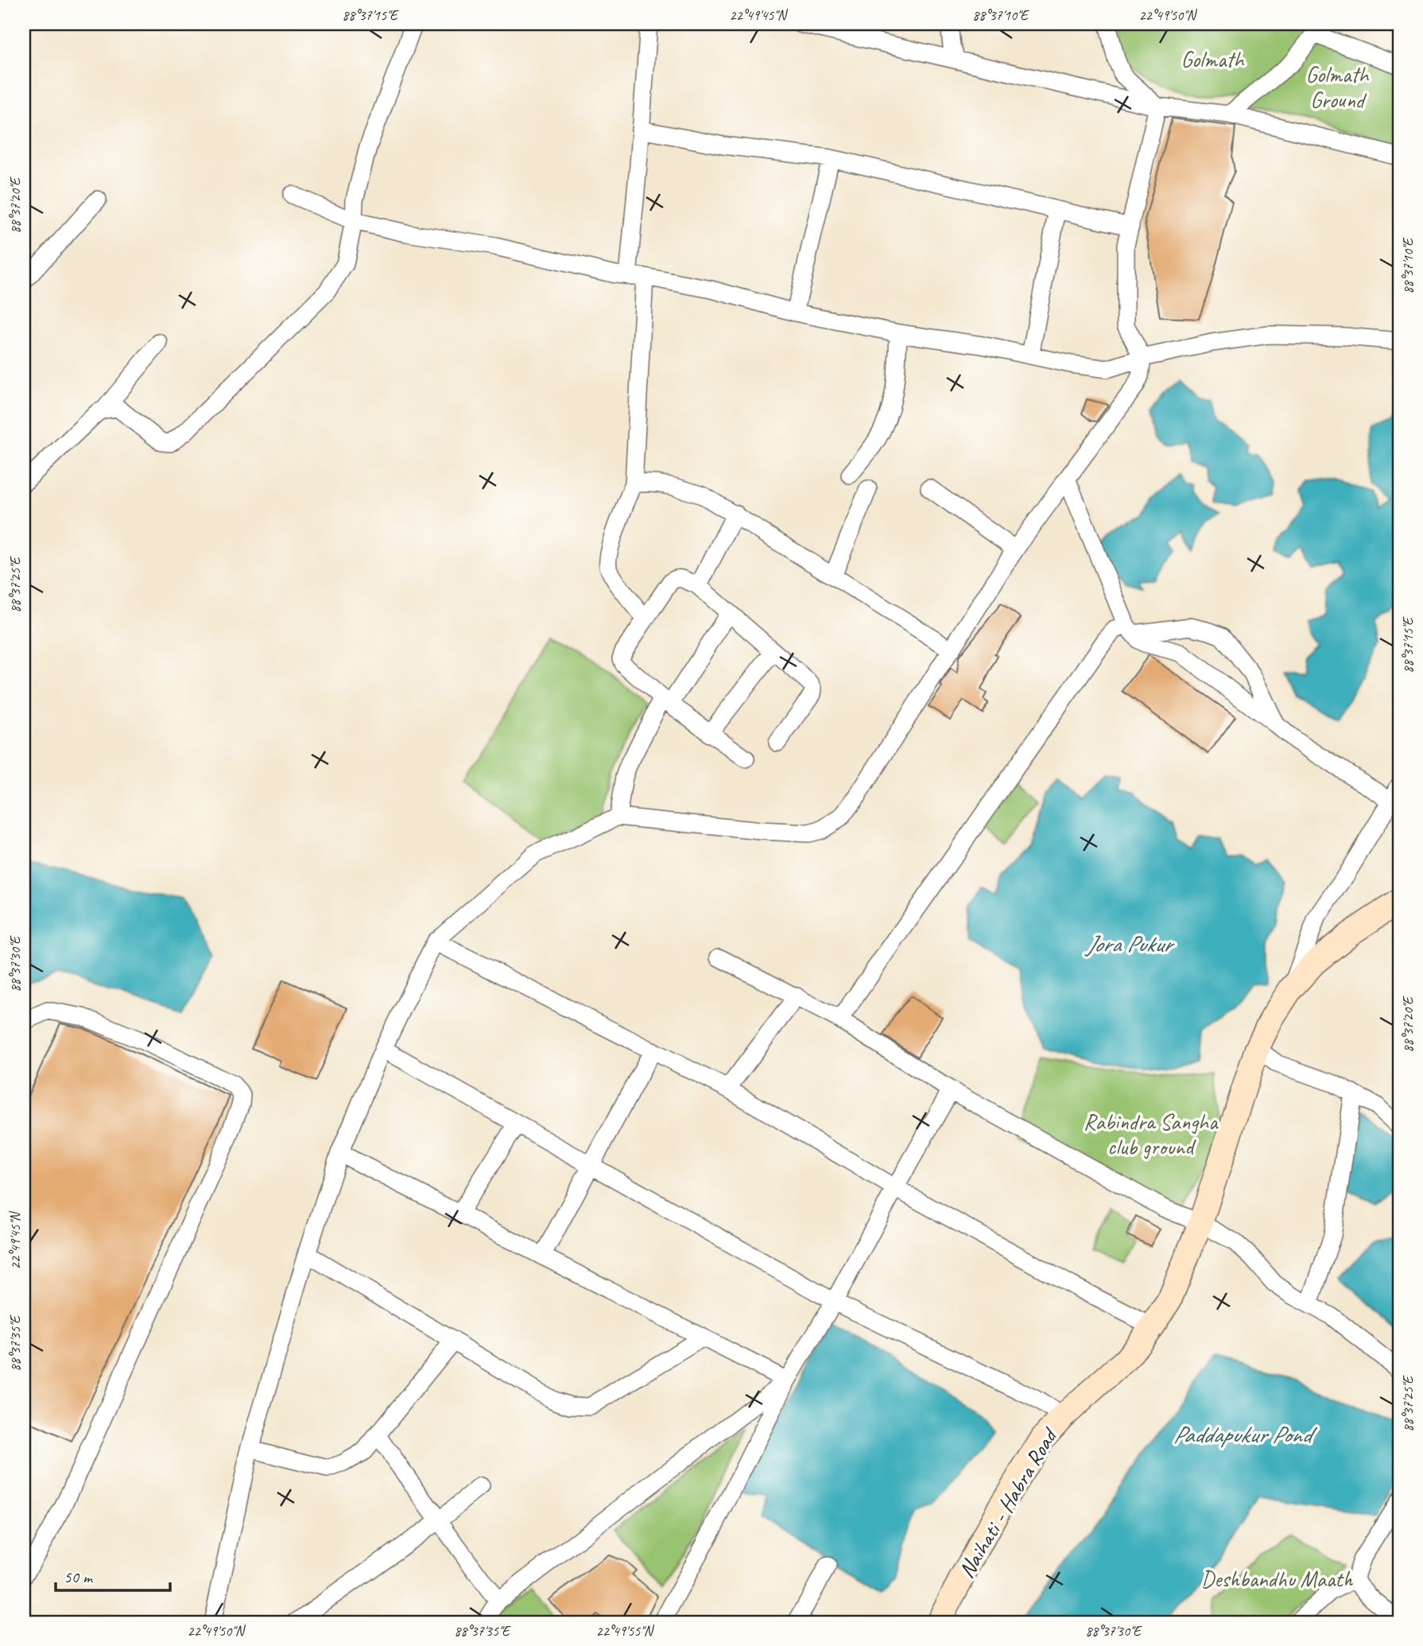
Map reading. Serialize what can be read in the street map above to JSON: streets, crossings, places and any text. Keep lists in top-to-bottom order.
{
  "streets": {
    "main road": ["Naihati - Habra Road"]
  },
  "water": ["Jora Pukur", "Paddapukur Pond"],
  "parks": [
    "Golmath",
    "Golmath Ground",
    "Rabindra Sangha club ground",
    "Deshbandhu Maath"
  ],
  "scale_bar": "50 m",
  "coordinates": [
    "88°37'15\"E",
    "22°49'45\"N",
    "88°37'10\"E",
    "22°49'50\"N",
    "88°37'20\"E",
    "88°37'25\"E",
    "88°37'30\"E",
    "88°37'35\"E",
    "22°49'55\"N"
  ]
}
